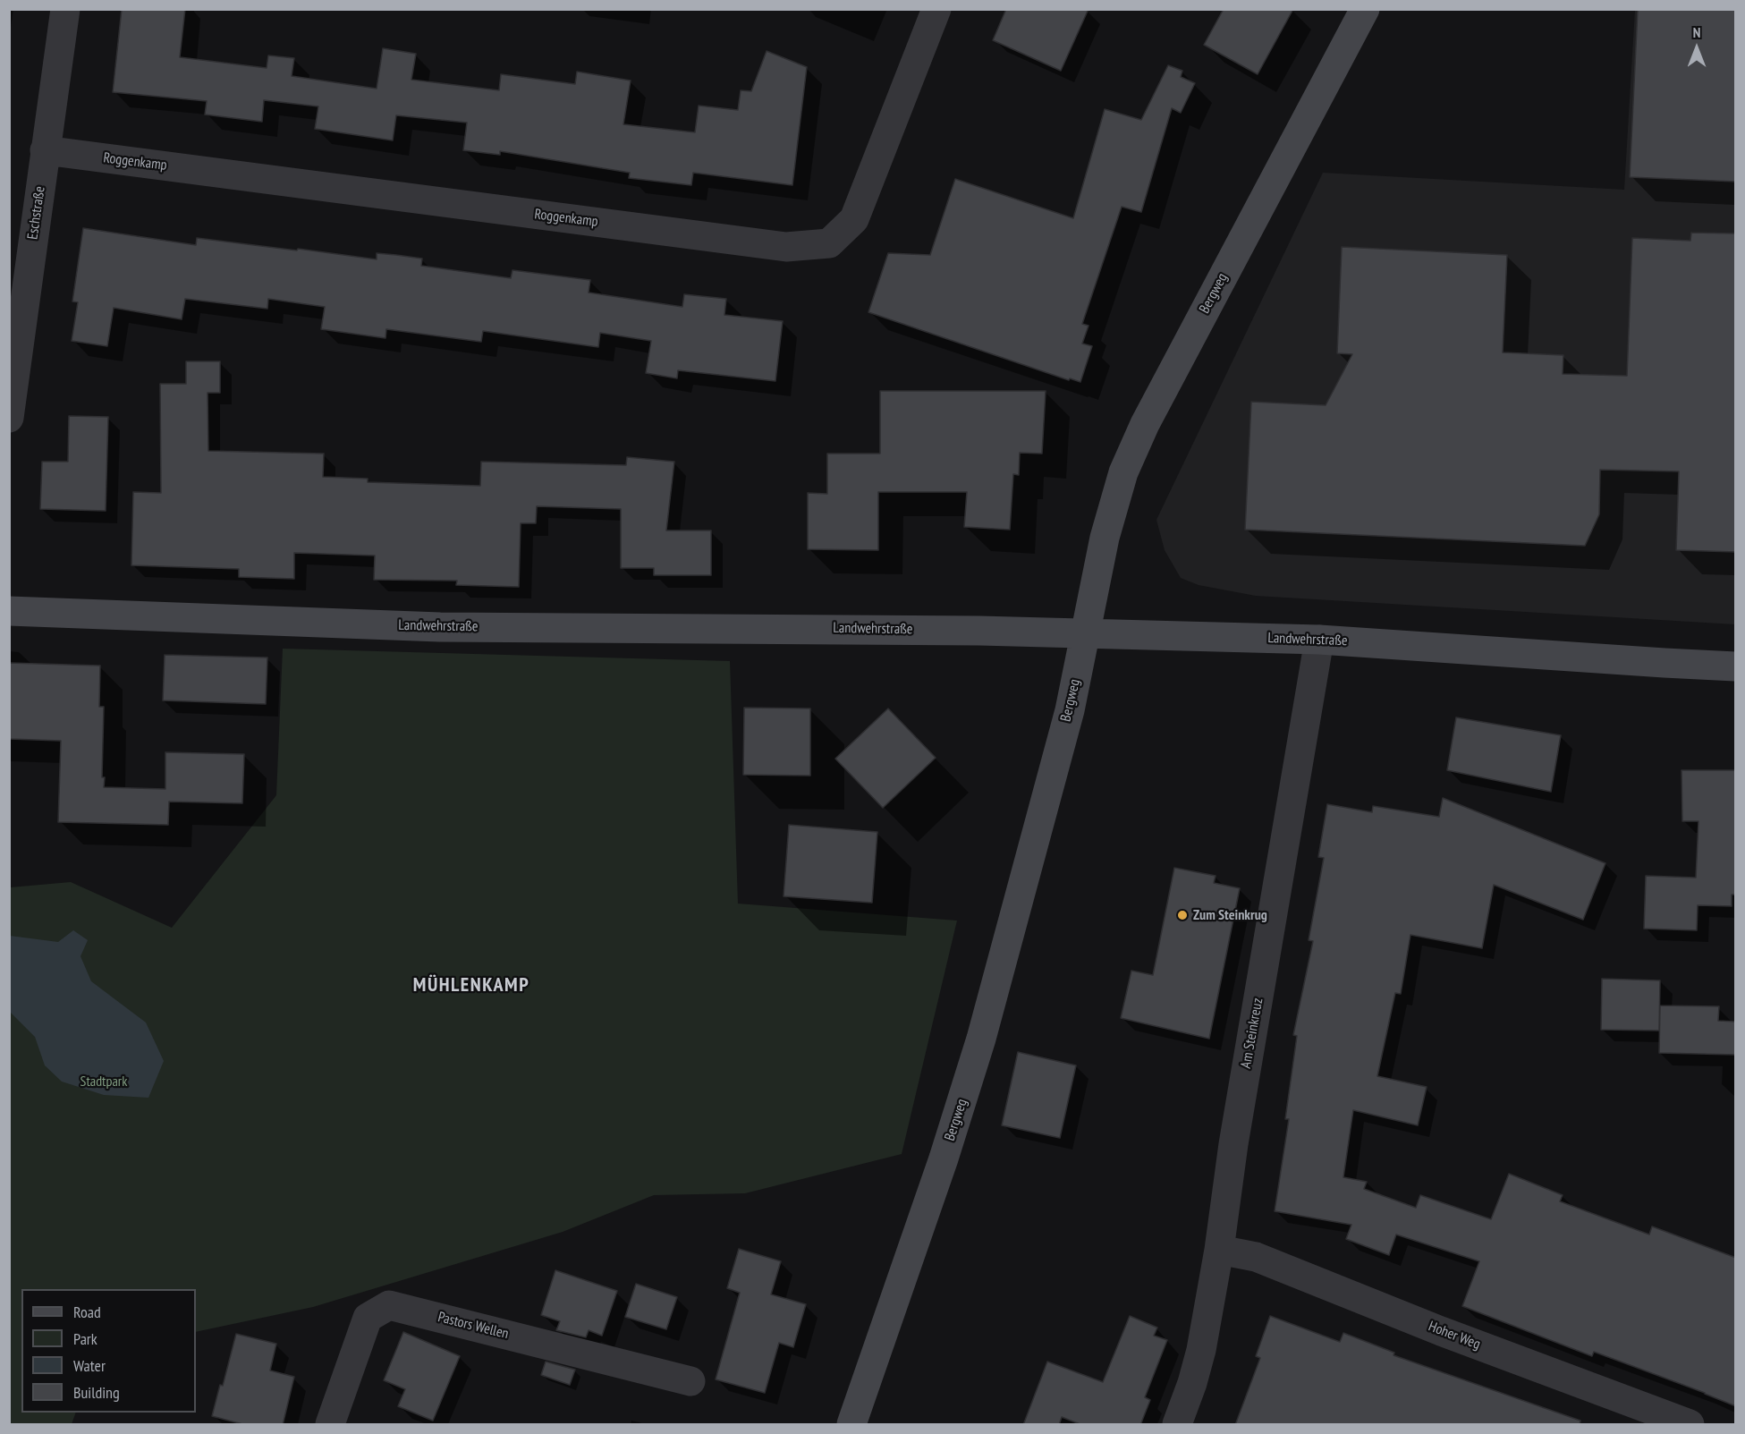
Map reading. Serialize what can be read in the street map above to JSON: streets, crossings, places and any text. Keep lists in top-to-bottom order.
{
  "streets": {
    "street": [
      "Roggenkamp",
      "Eschstraße",
      "Bergweg",
      "Landwehrstraße",
      "Am Steinkreuz",
      "Pastors Wellen",
      "Hoher Weg"
    ]
  },
  "crossings": [
    ["Roggenkamp", "Eschstraße"],
    ["Bergweg", "Landwehrstraße"],
    ["Landwehrstraße", "Am Steinkreuz"],
    ["Am Steinkreuz", "Hoher Weg"]
  ],
  "districts": ["MÜHLENKAMP"],
  "parks": ["Stadtpark"],
  "places": ["Zum Steinkrug"],
  "legend": [
    "Road",
    "Park",
    "Water",
    "Building"
  ],
  "north": "top"
}
